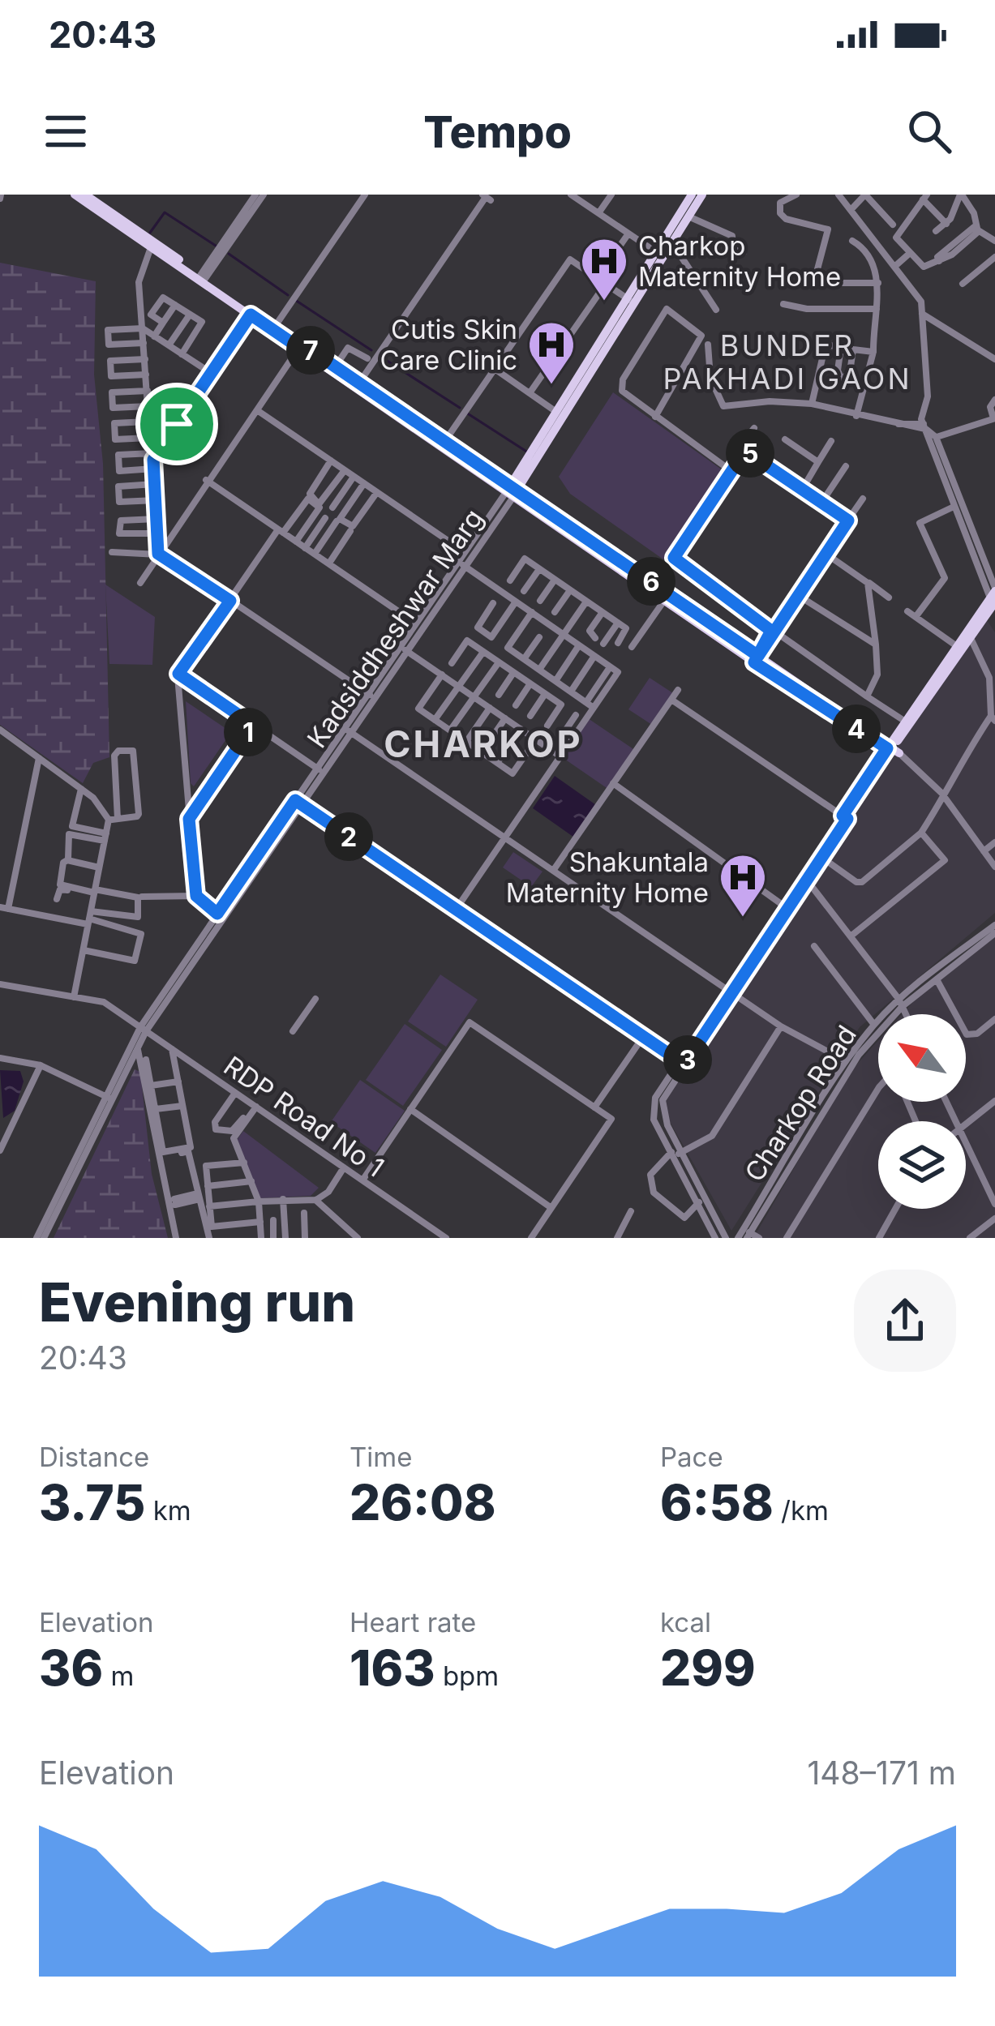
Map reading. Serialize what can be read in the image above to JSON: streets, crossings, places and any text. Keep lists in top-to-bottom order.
{
  "streets": {
    "main road": ["Kadsiddheshwar Marg"],
    "street": ["Charkop Road", "RDP Road No 1"]
  },
  "crossings": [
    ["Kadsiddheshwar Marg", "RDP Road No 1"]
  ],
  "districts": ["BUNDER PAKHADI GAON", "CHARKOP"],
  "places": {
    "hospital": ["Charkop Maternity Home", "Cutis Skin Care Clinic", "Shakuntala Maternity Home"]
  },
  "north": "top left",
  "page": {
    "status": "20:43",
    "header": "Tempo",
    "pins": [
      "7",
      "5",
      "6",
      "4",
      "1",
      "2",
      "3"
    ],
    "heading": ["Evening run", "20:43"],
    "stats": [
      ["Distance", "3.75 km"],
      ["Time", "26:08"],
      ["Pace", "6:58 /km"],
      ["Elevation", "36 m"],
      ["Heart rate", "163 bpm"],
      ["kcal", "299"]
    ],
    "chart": ["Elevation", "148–171 m"]
  }
}
